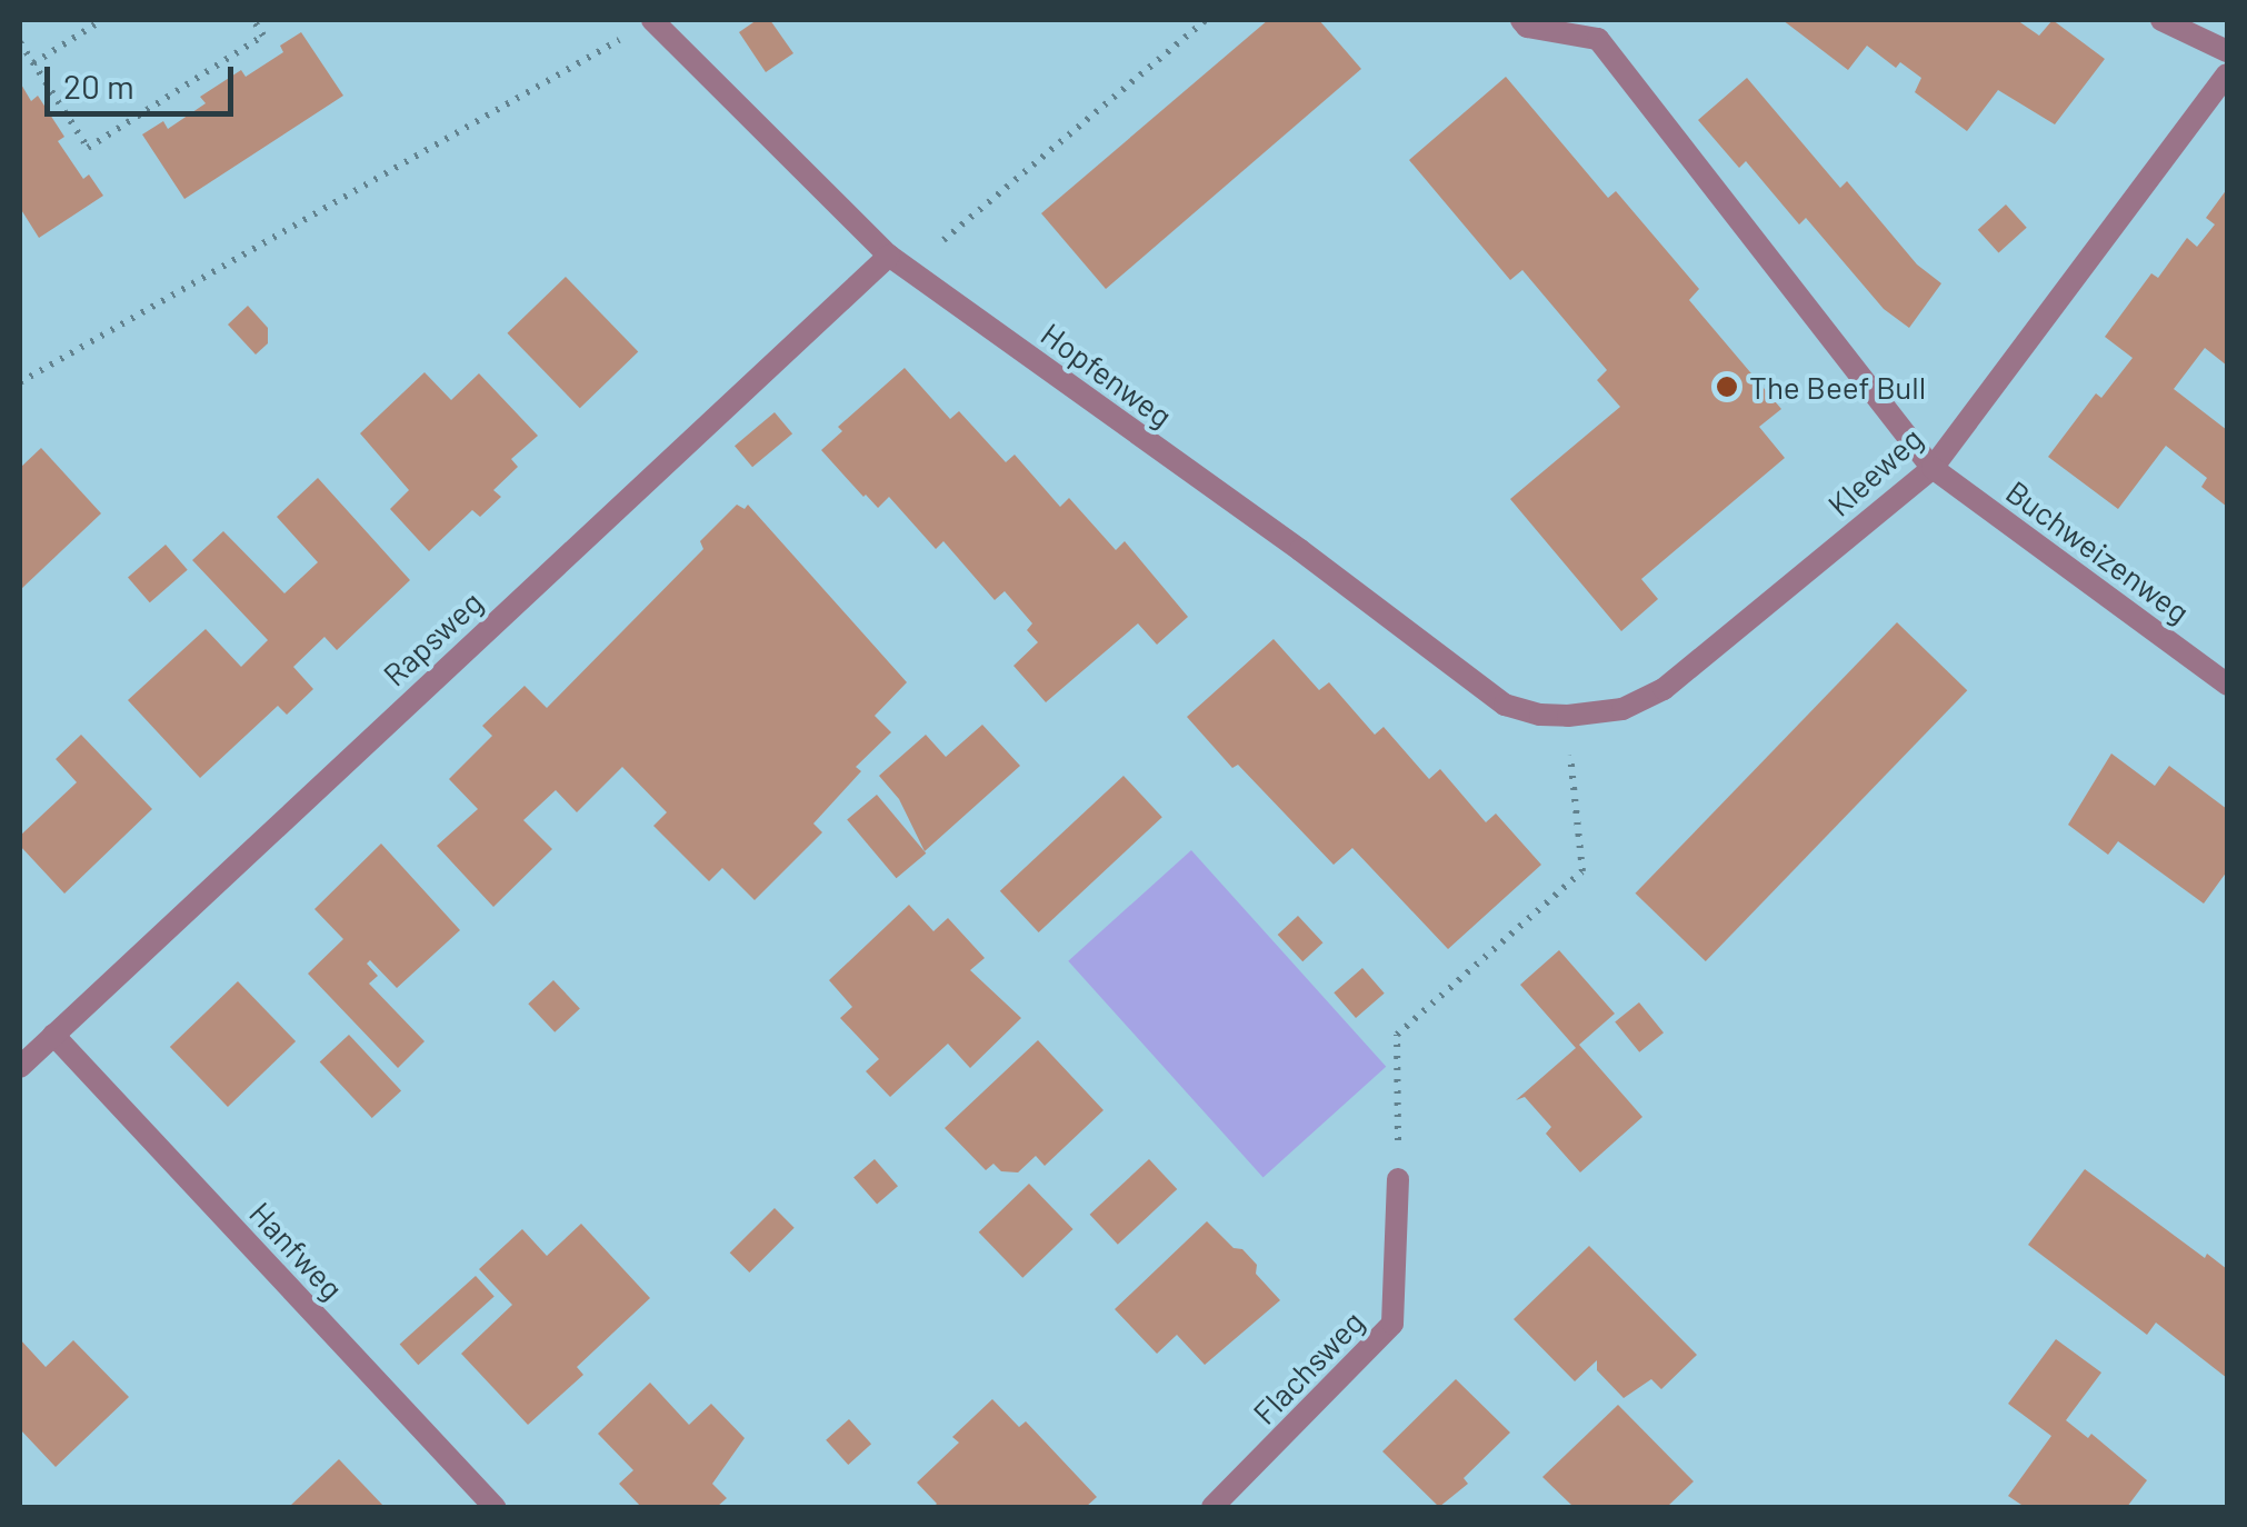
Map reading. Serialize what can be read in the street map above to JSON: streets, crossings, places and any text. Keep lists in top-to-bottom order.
{
  "streets": {
    "street": [
      "Hopfenweg",
      "Kleeweg",
      "Buchweizenweg",
      "Rapsweg",
      "Hanfweg",
      "Flachsweg"
    ]
  },
  "crossings": [
    ["Hopfenweg", "Kleeweg"],
    ["Hopfenweg", "Rapsweg"],
    ["Kleeweg", "Buchweizenweg"],
    ["Rapsweg", "Hanfweg"]
  ],
  "places": ["The Beef Bull"],
  "scale_bar": "20 m"
}
